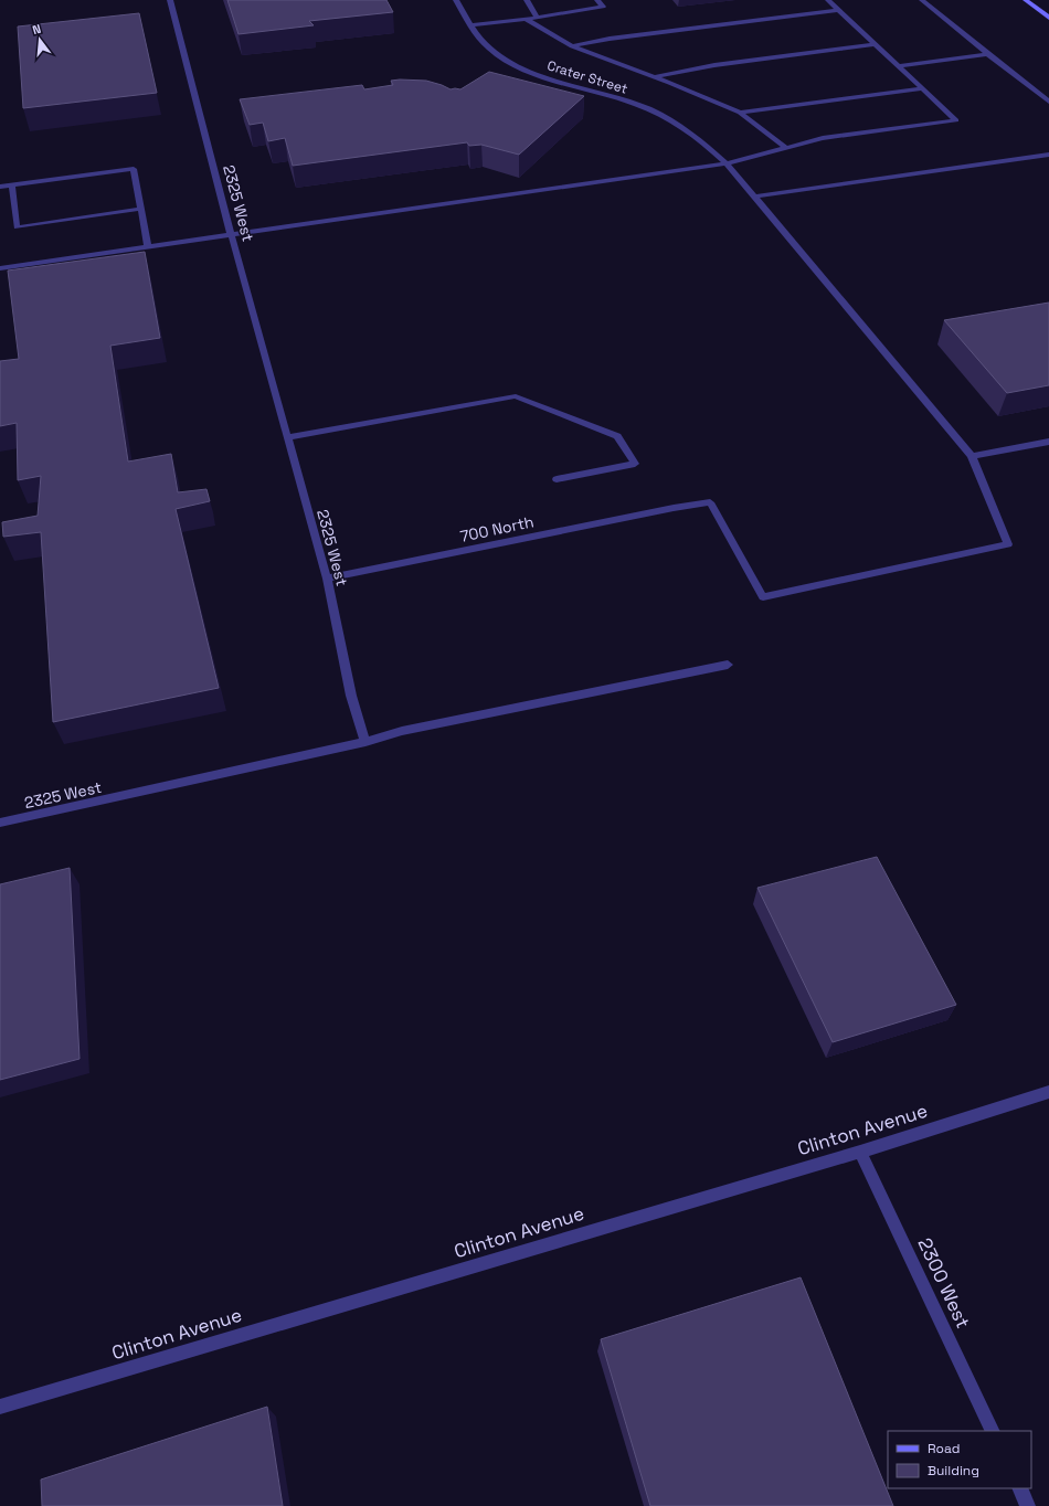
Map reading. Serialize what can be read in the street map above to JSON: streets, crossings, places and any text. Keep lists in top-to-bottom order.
{
  "streets": {
    "street": [
      "Crater Street",
      "2325 West",
      "700 North",
      "Clinton Avenue",
      "2300 West"
    ]
  },
  "crossings": [
    ["Crater Street", "700 North"],
    ["2325 West", "700 North"],
    ["Clinton Avenue", "2300 West"]
  ],
  "legend": ["Road", "Building"],
  "north": "top"
}
